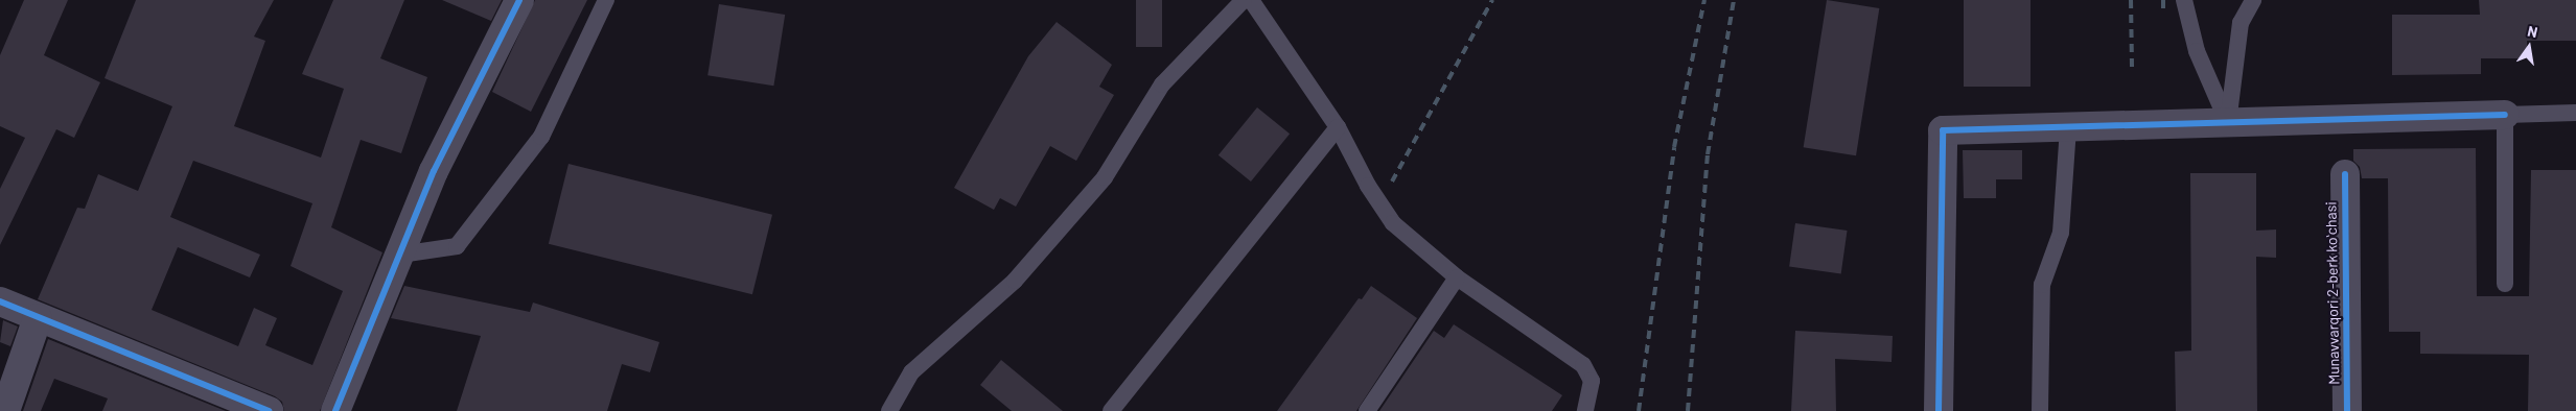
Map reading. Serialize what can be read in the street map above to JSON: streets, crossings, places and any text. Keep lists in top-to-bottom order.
{
  "streets": {
    "street": ["Munavvarqori 2-berk koʻchasi"]
  },
  "north": "top"
}
